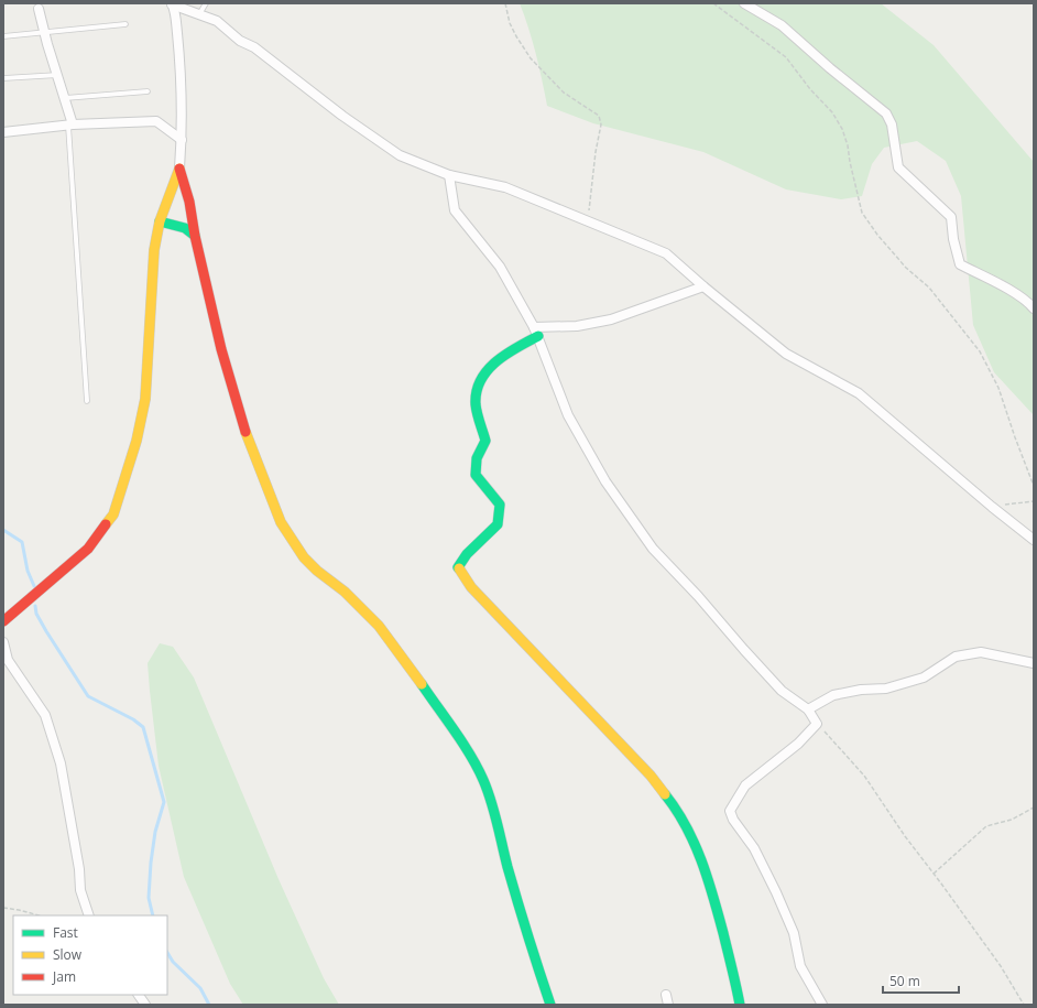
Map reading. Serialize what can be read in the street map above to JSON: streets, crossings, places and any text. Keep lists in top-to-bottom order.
{
  "legend": ["Fast", "Slow", "Jam"],
  "scale_bar": "50 m"
}
